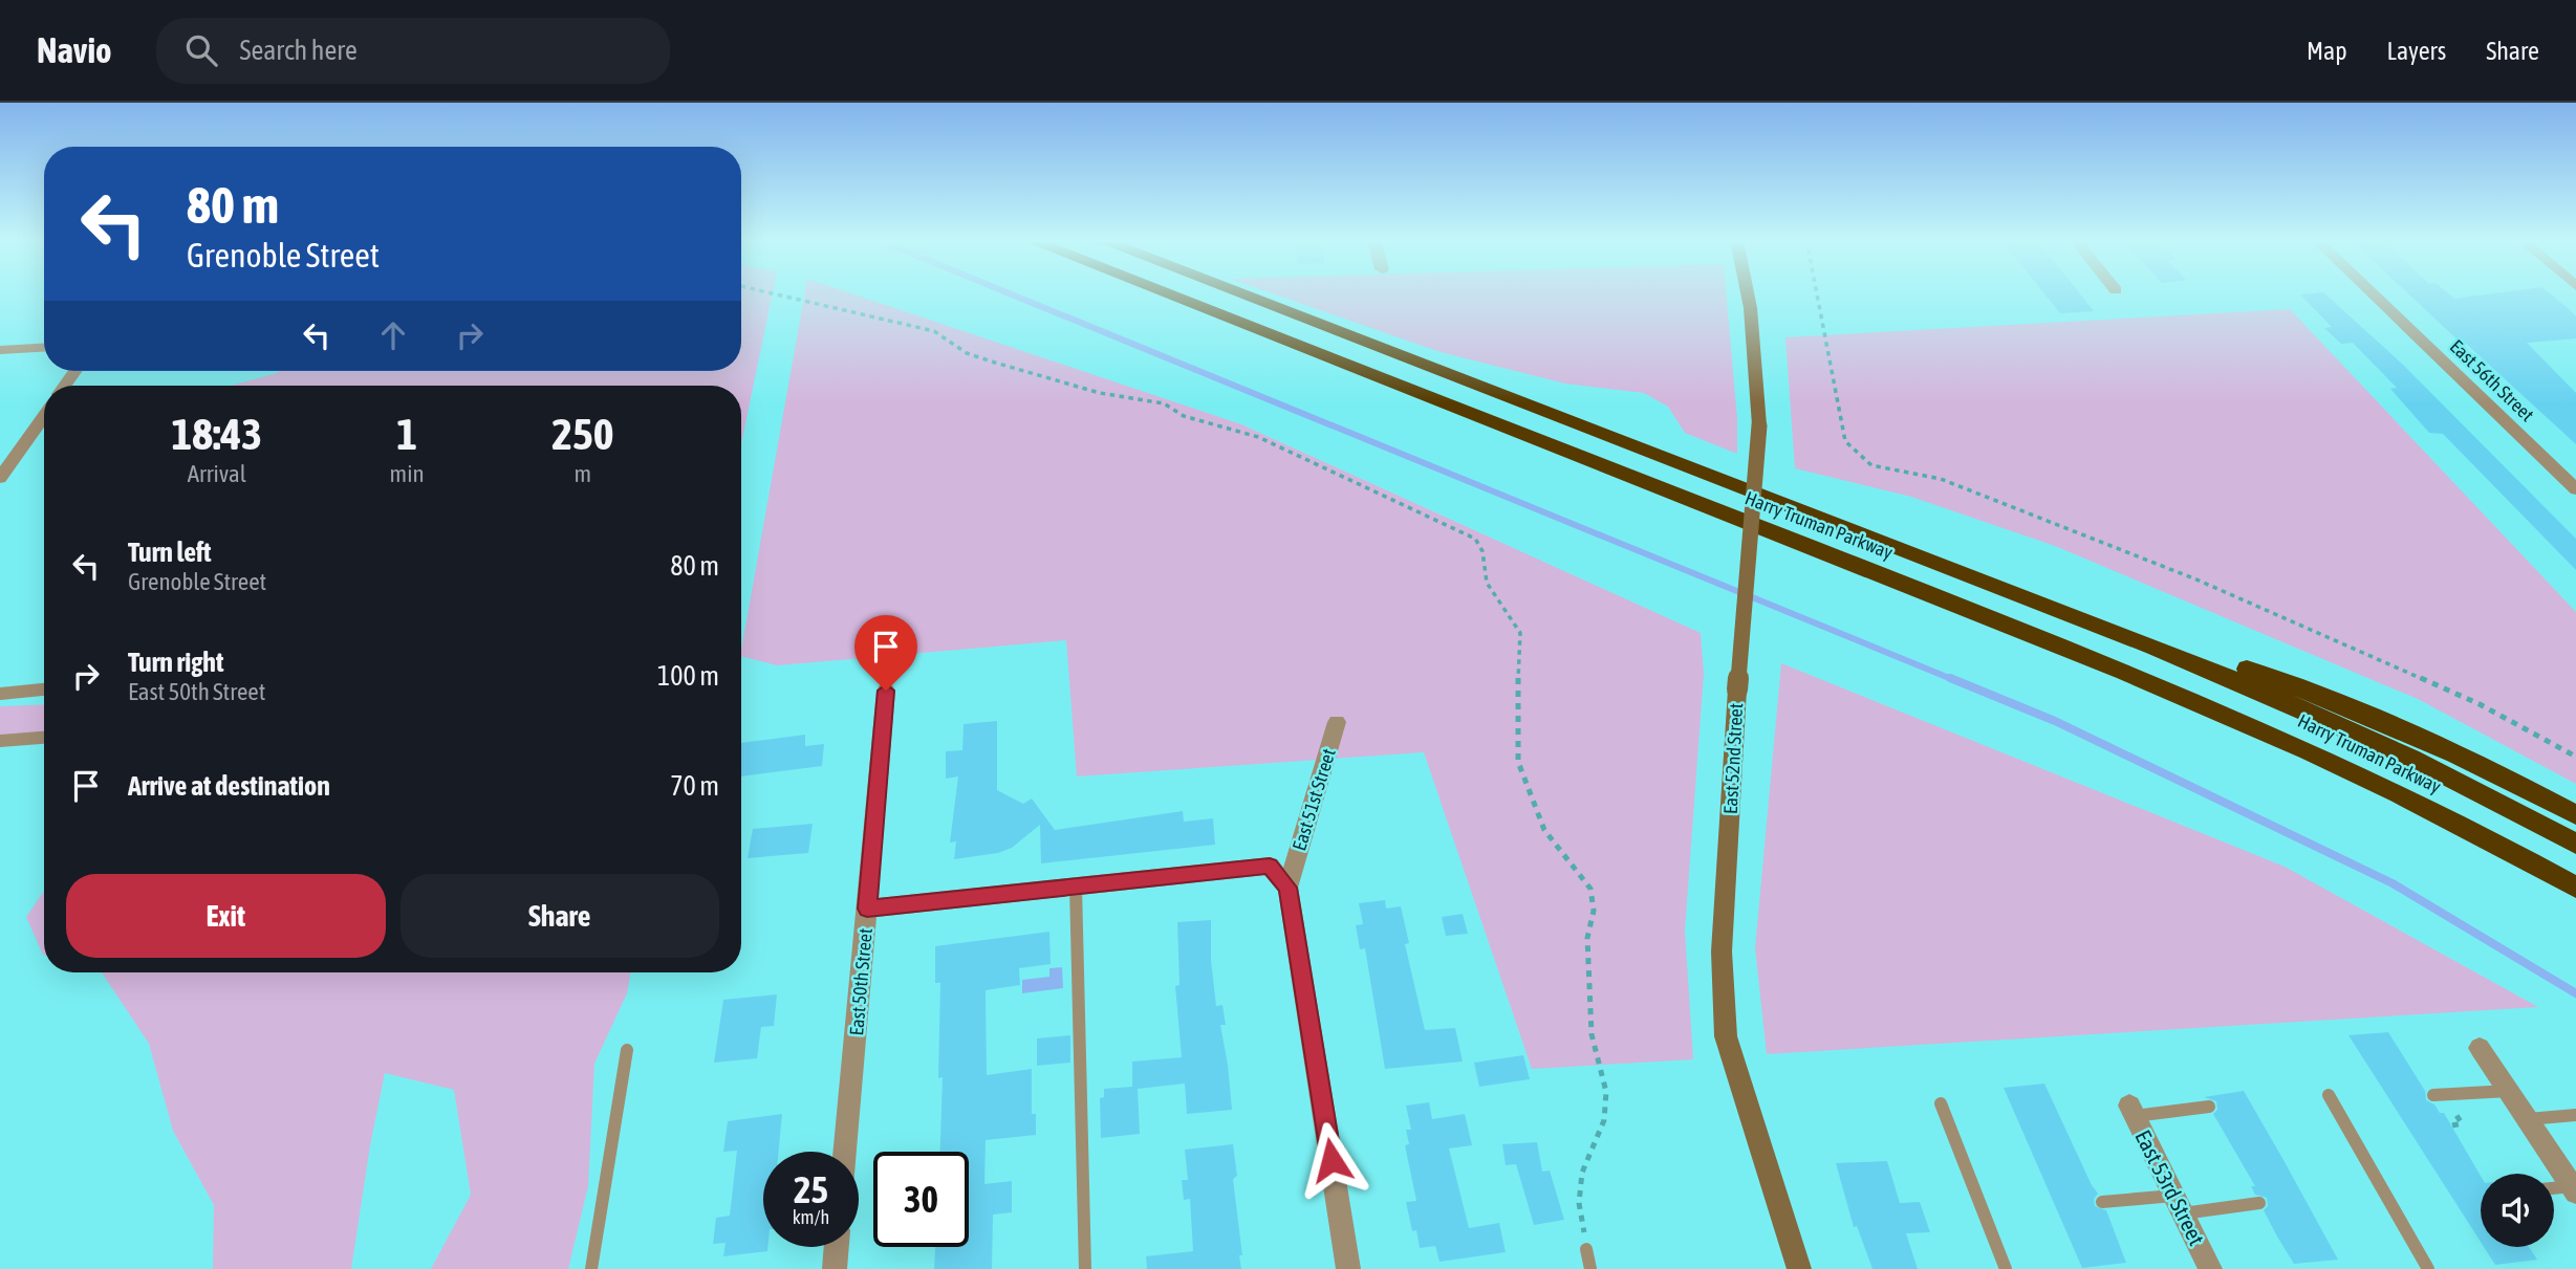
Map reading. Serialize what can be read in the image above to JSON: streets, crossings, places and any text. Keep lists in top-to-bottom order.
{
  "streets": {
    "highway": ["Harry Truman Parkway"],
    "main road": ["East 52nd Street"],
    "street": [
      "East 56th Street",
      "East 51st Street",
      "East 50th Street",
      "East 53rd Street"
    ]
  },
  "page": {
    "header": "Navio",
    "search": "Search here",
    "nav": ["Map", "Layers", "Share"],
    "turn": ["80 m", "Grenoble Street"],
    "eta": [
      "18:43",
      "Arrival",
      "1",
      "min",
      "250",
      "m"
    ],
    "list": [
      {
        "name": "Turn left",
        "note": "Grenoble Street",
        "value": "80 m"
      },
      {
        "name": "Turn right",
        "note": "East 50th Street",
        "value": "100 m"
      },
      {
        "name": "Arrive at destination",
        "value": "70 m"
      }
    ],
    "buttons": ["Exit", "Share"],
    "speed": "25 km/h",
    "limit": "30"
  }
}
